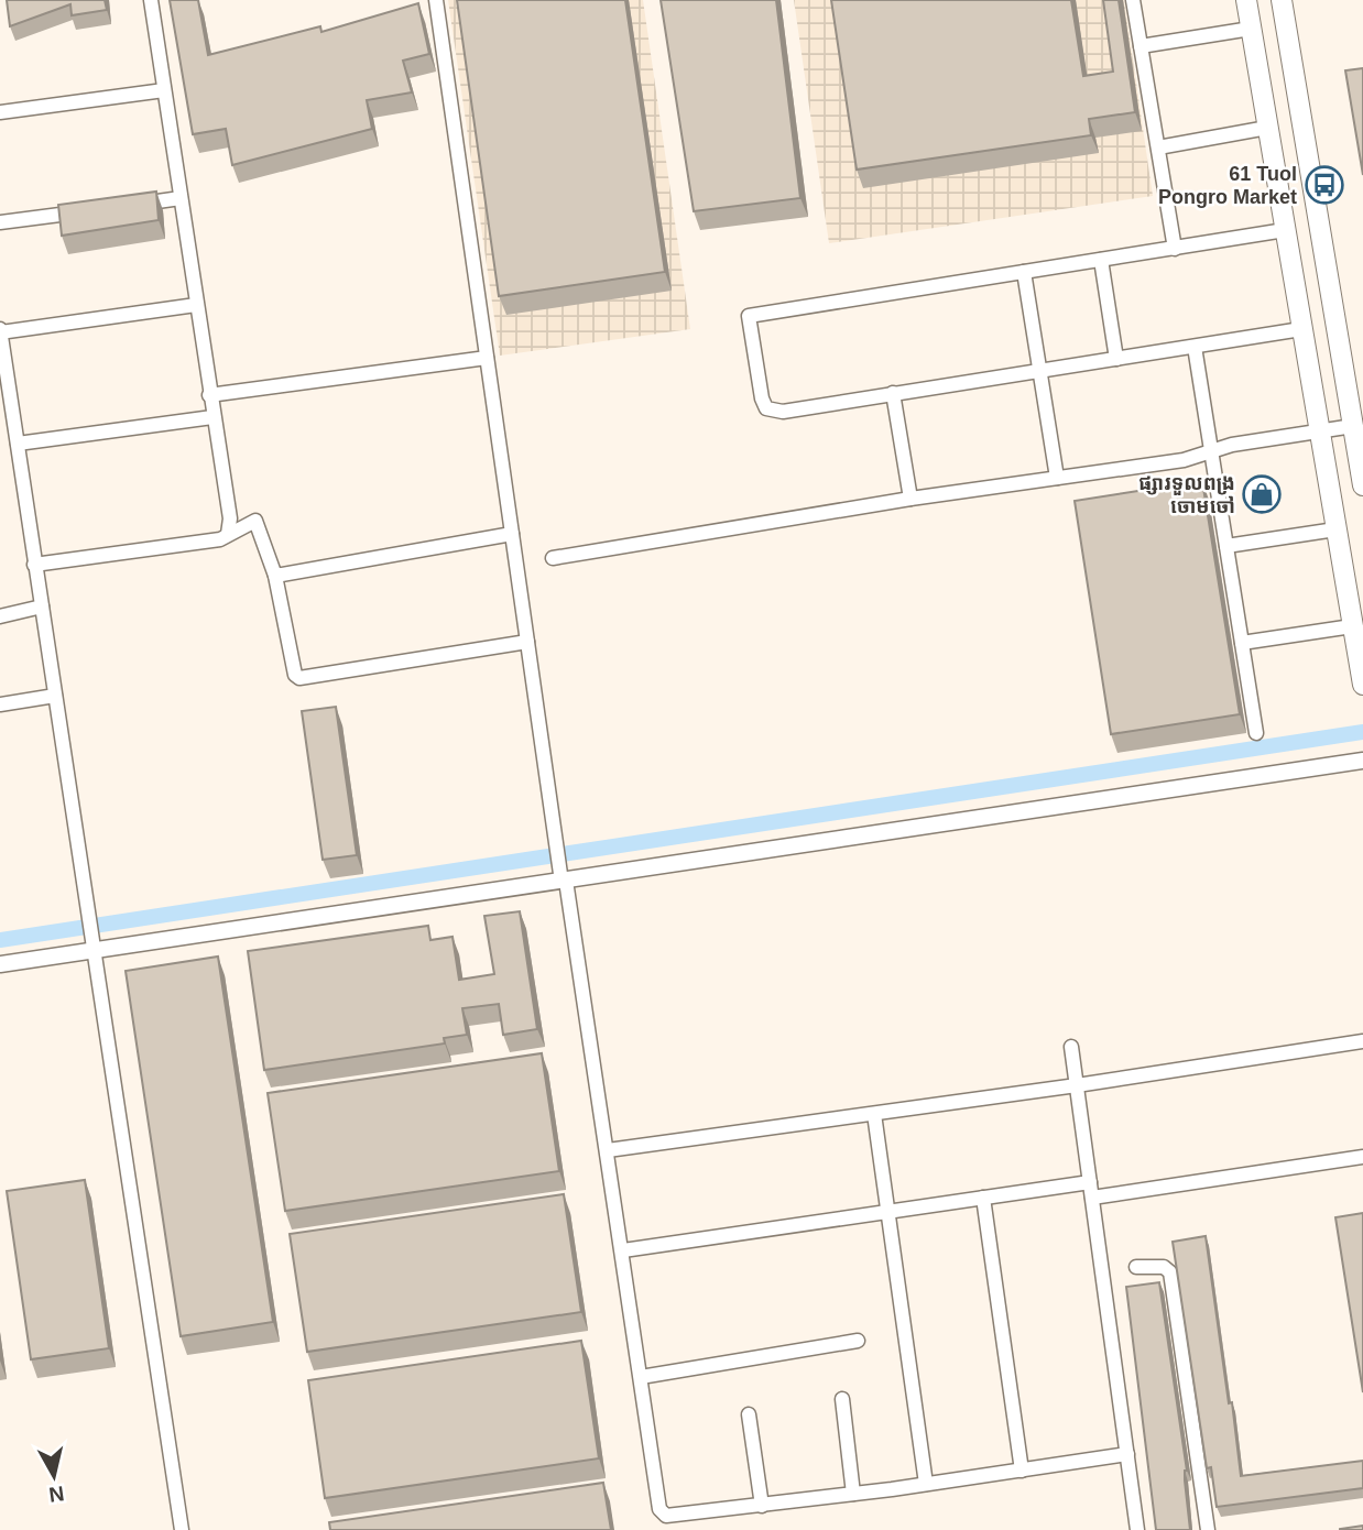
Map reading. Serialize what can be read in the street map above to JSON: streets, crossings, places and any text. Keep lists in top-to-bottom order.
{
  "places": {
    "bus stop": ["61 Tuol Pongro Market"],
    "shop": ["ផ្សារទួលពង្រ ចោមចៅ"]
  },
  "north": "bottom"
}
